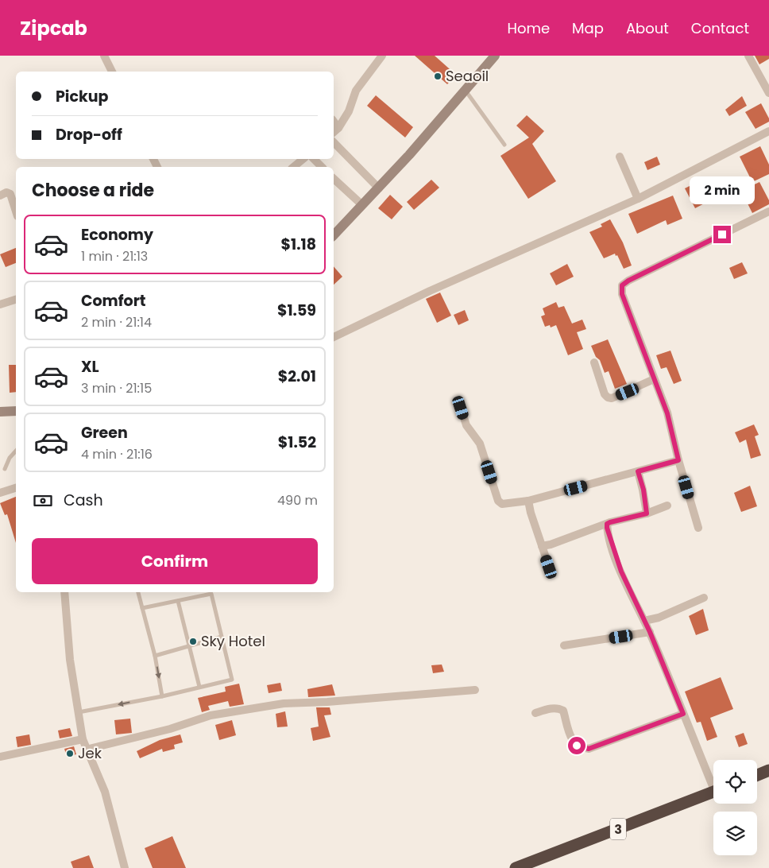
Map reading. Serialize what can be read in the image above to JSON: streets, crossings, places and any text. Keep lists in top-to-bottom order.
{
  "streets": {
    "highway": ["3"]
  },
  "places": ["Seaoil", "Sky Hotel", "Jek"],
  "page": {
    "header": "Zipcab",
    "nav": [
      "Home",
      "Map",
      "About",
      "Contact"
    ],
    "banner": ["Pickup", "Drop-off"],
    "heading": "Choose a ride",
    "bubble": "2 min",
    "list": [
      {
        "name": "Economy",
        "note": "1 min · 21:13",
        "value": "$1.18"
      },
      {
        "name": "Comfort",
        "note": "2 min · 21:14",
        "value": "$1.59"
      },
      {
        "name": "XL",
        "note": "3 min · 21:15",
        "value": "$2.01"
      },
      {
        "name": "Green",
        "note": "4 min · 21:16",
        "value": "$1.52"
      }
    ],
    "pay": ["Cash", "490 m"],
    "buttons": "Confirm"
  }
}
